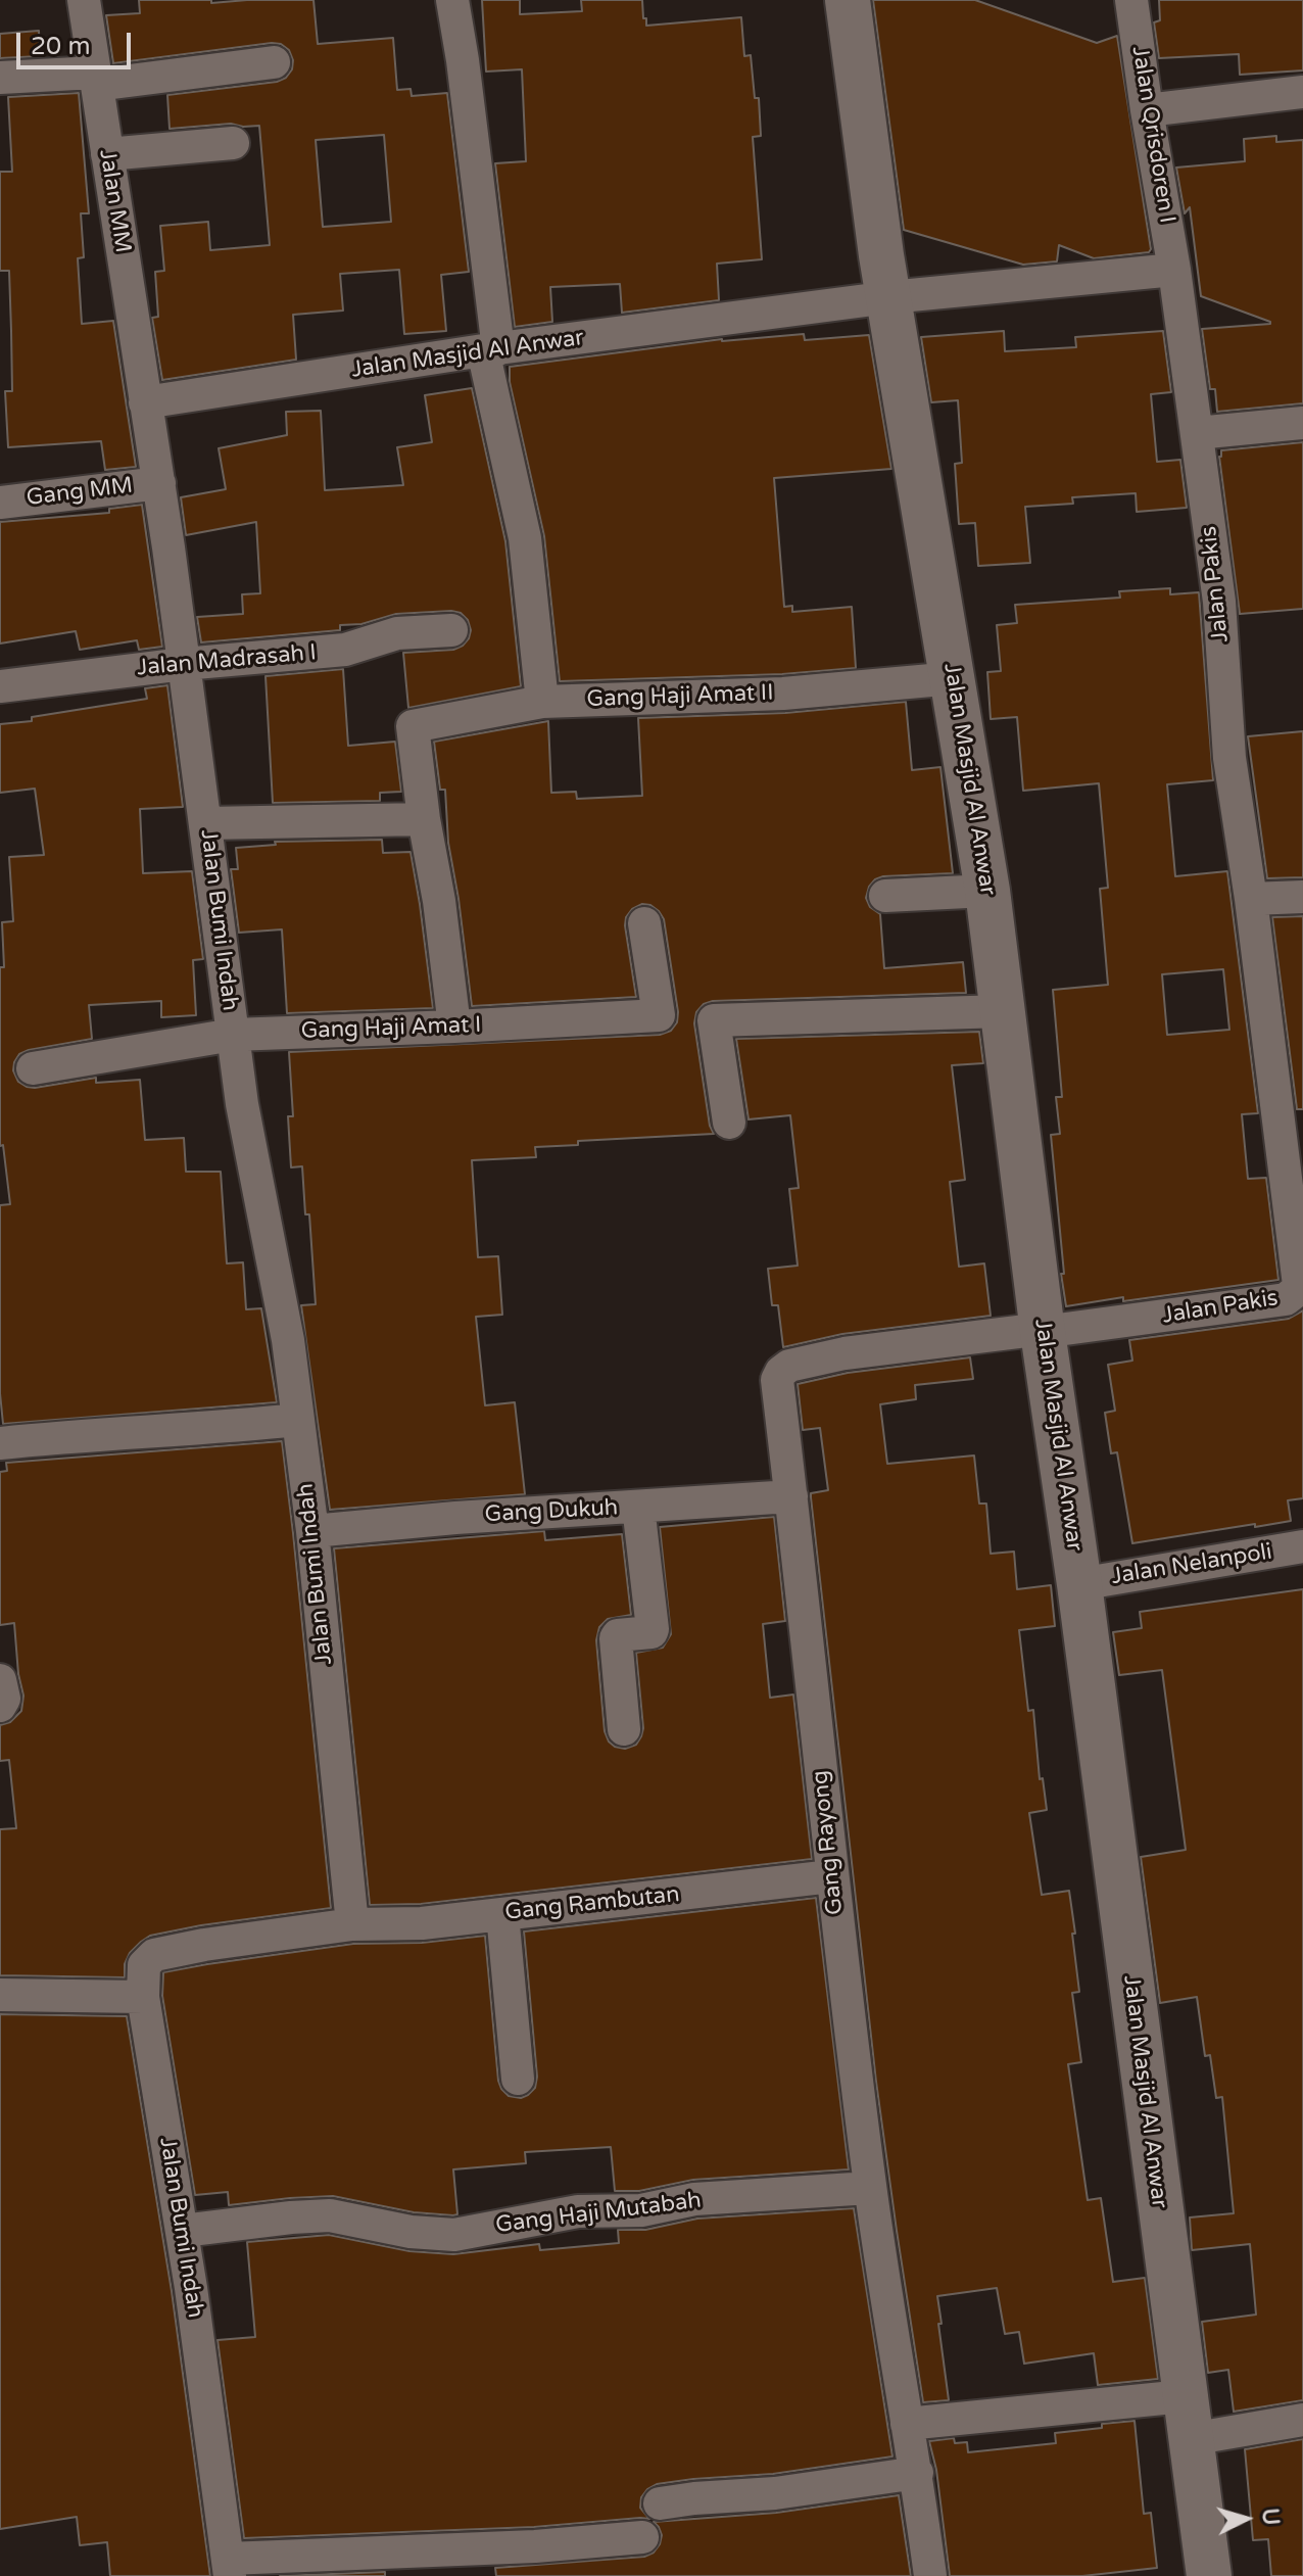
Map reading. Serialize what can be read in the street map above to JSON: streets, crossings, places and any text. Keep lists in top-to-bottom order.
{
  "streets": {
    "street": [
      "Jalan Qrisdoren I",
      "Jalan MM",
      "Jalan Masjid Al Anwar",
      "Gang MM",
      "Jalan Pakis",
      "Jalan Madrasah I",
      "Gang Haji Amat II",
      "Jalan Bumi Indah",
      "Gang Haji Amat I",
      "Gang Dukuh",
      "Jalan Nelanpoli",
      "Gang Rayong",
      "Gang Rambutan",
      "Gang Haji Mutabah"
    ]
  },
  "crossings": [
    ["Jalan Qrisdoren I", "Jalan Masjid Al Anwar"],
    ["Jalan Qrisdoren I", "Jalan Pakis"],
    ["Jalan MM", "Jalan Masjid Al Anwar"],
    ["Jalan MM", "Jalan Bumi Indah"],
    ["Jalan Masjid Al Anwar", "Jalan Pakis"],
    ["Jalan Masjid Al Anwar", "Gang Haji Amat II"],
    ["Jalan Masjid Al Anwar", "Jalan Bumi Indah"],
    ["Jalan Masjid Al Anwar", "Jalan Nelanpoli"],
    ["Jalan Masjid Al Anwar", "Gang Rayong"],
    ["Gang MM", "Jalan Bumi Indah"],
    ["Jalan Pakis", "Gang Rayong"],
    ["Jalan Madrasah I", "Jalan Bumi Indah"],
    ["Jalan Bumi Indah", "Gang Haji Amat I"],
    ["Jalan Bumi Indah", "Gang Dukuh"],
    ["Jalan Bumi Indah", "Gang Rambutan"],
    ["Jalan Bumi Indah", "Gang Haji Mutabah"],
    ["Gang Dukuh", "Gang Rayong"],
    ["Gang Rayong", "Gang Rambutan"],
    ["Gang Rayong", "Gang Haji Mutabah"]
  ],
  "scale_bar": "20 m",
  "north": "right"
}
